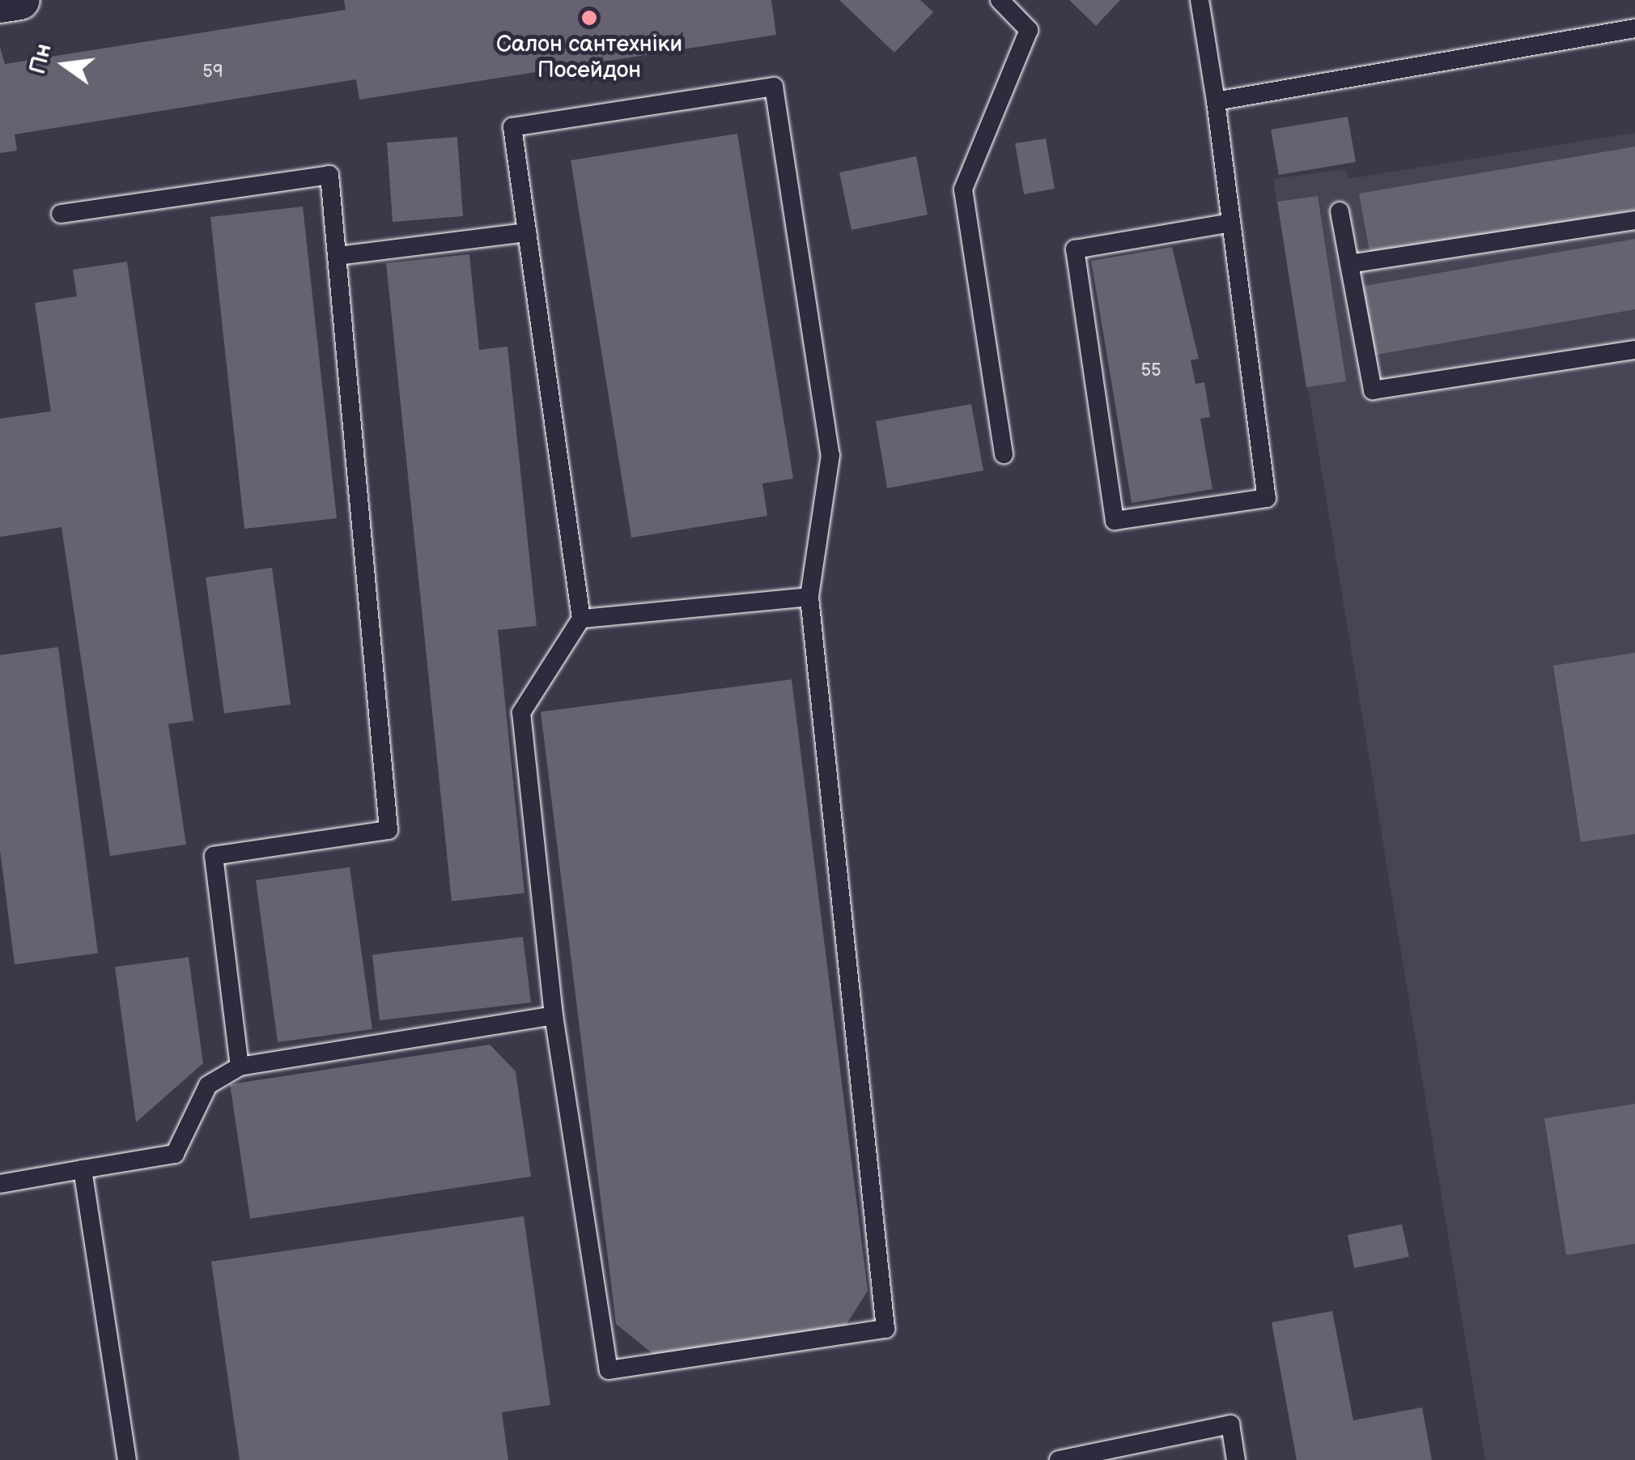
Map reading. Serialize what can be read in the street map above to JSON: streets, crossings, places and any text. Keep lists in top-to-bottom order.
{
  "places": ["Салон сантехніки Посейдон"],
  "house_numbers": ["59", "55"],
  "north": "left"
}
